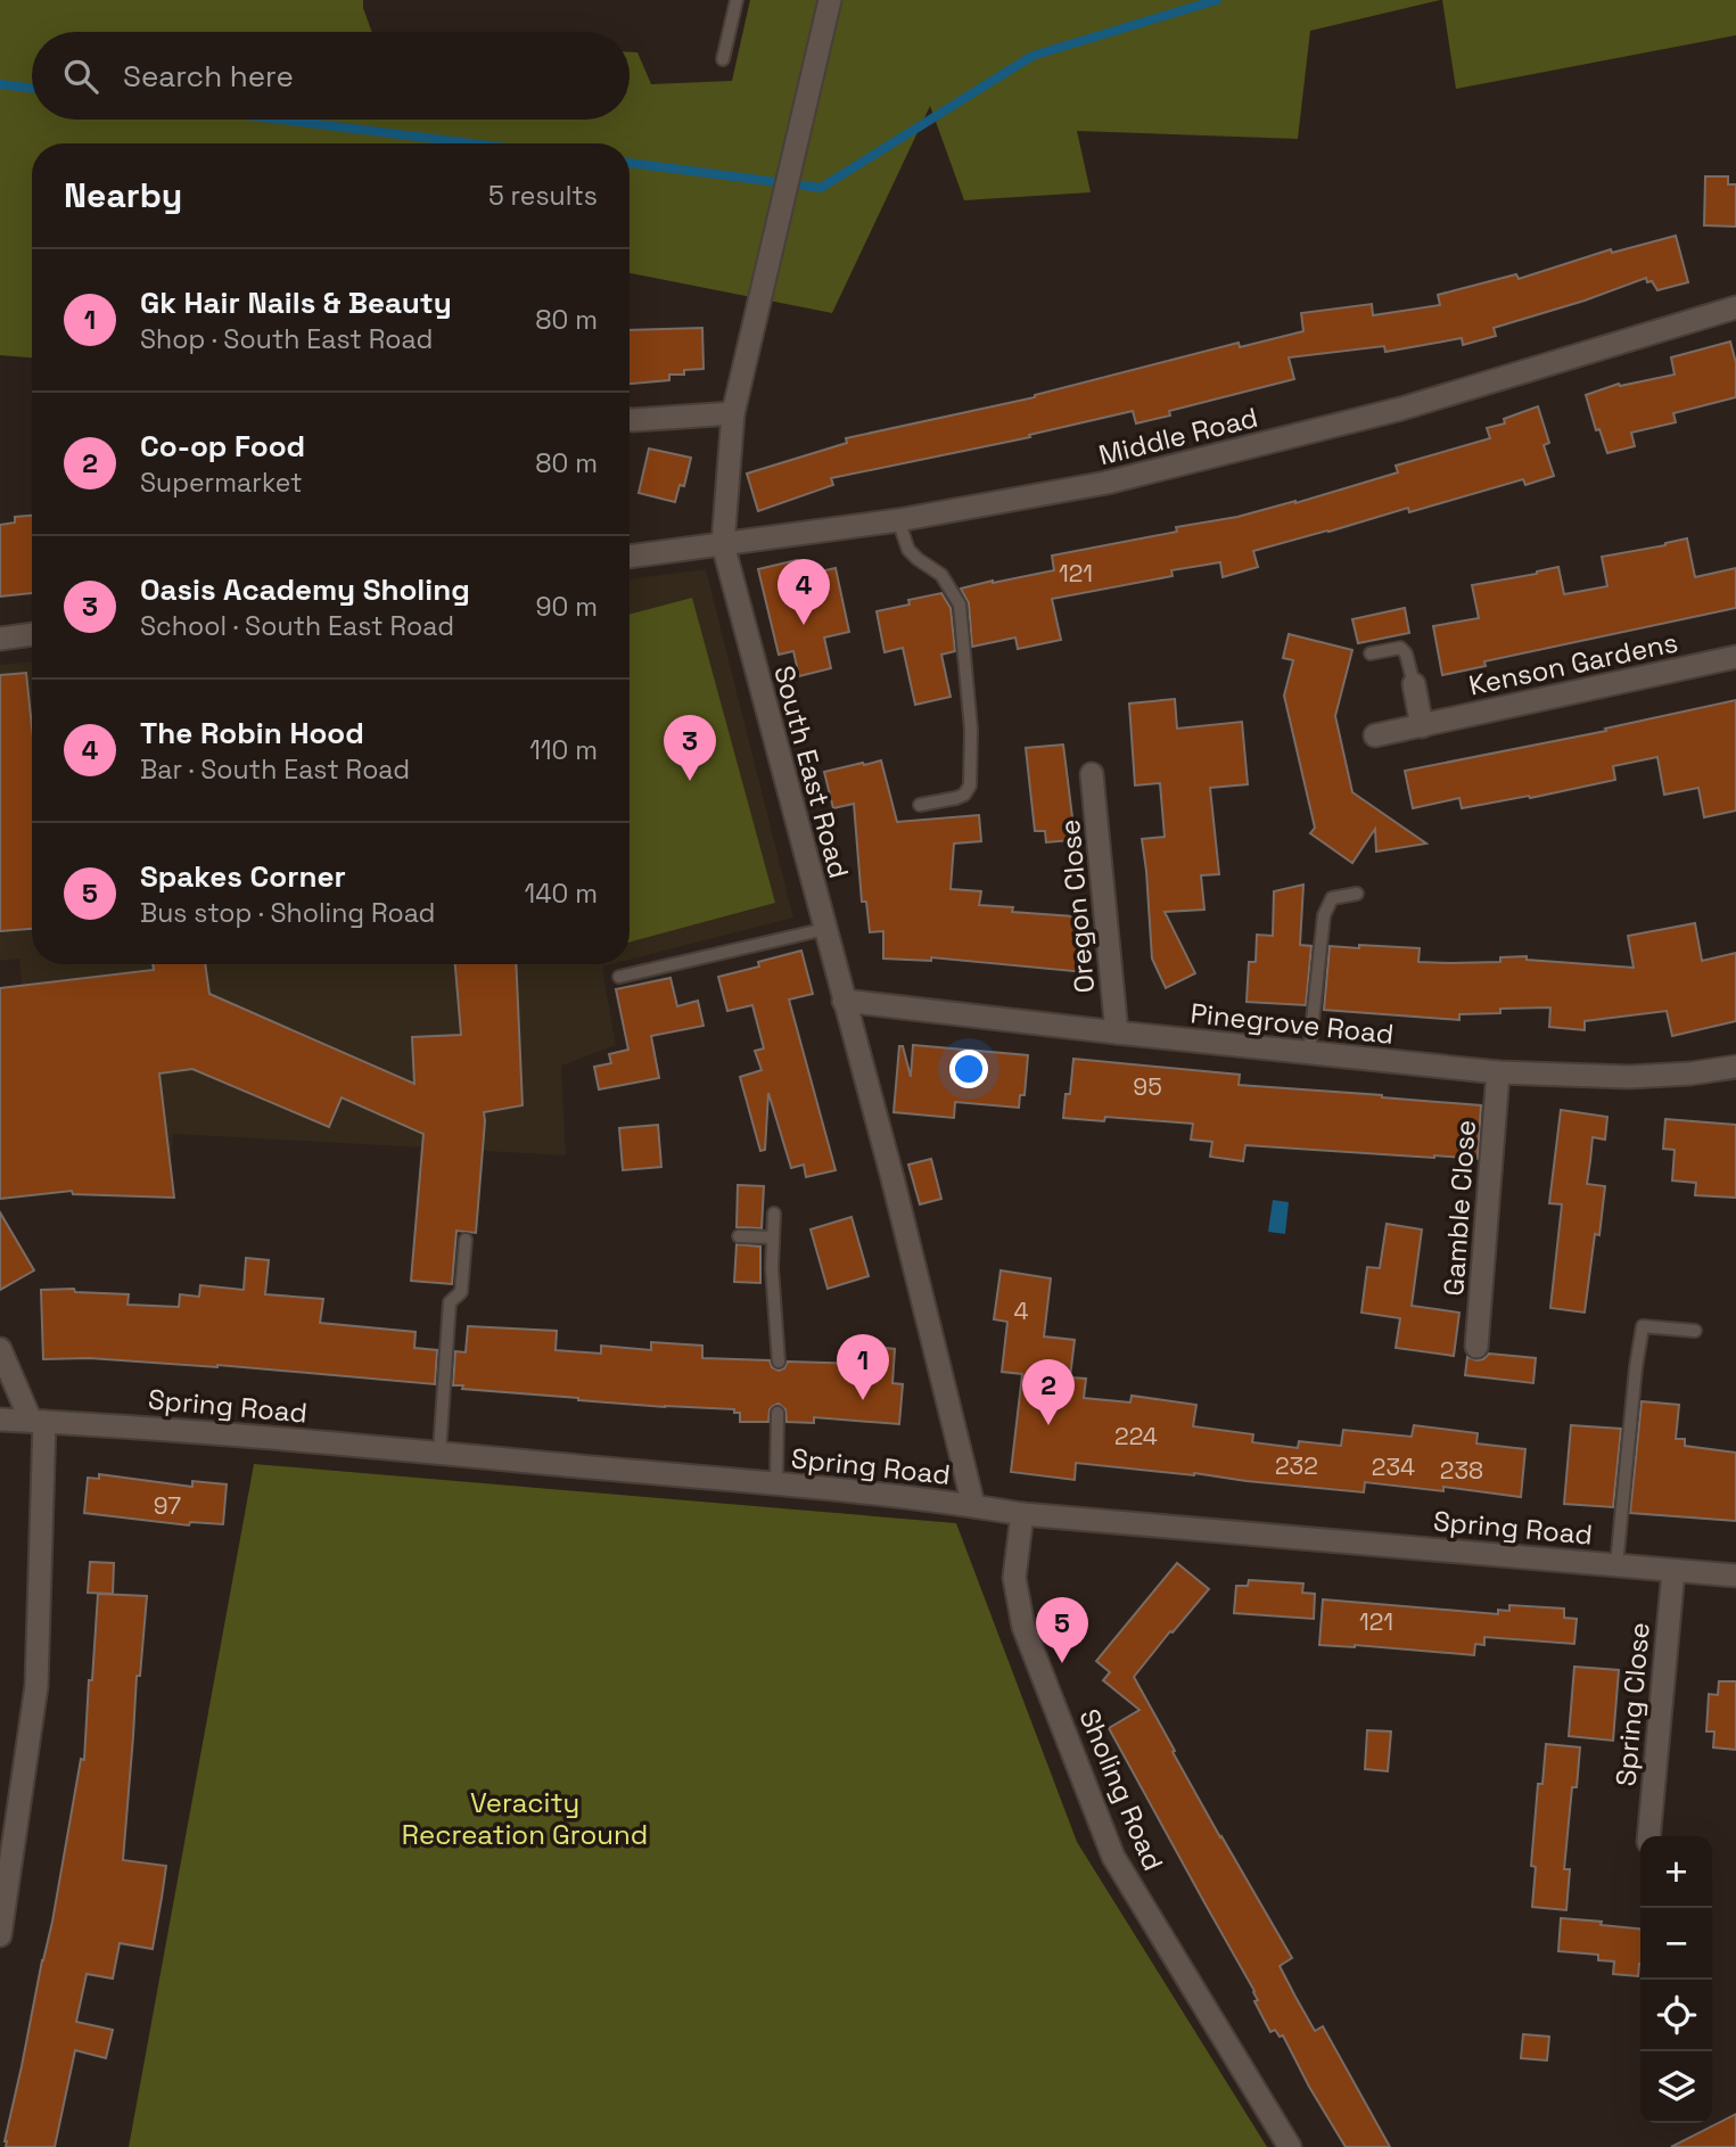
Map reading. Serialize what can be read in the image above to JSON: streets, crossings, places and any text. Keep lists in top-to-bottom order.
{
  "streets": {
    "street": [
      "Middle Road",
      "Kenson Gardens",
      "South East Road",
      "Oregon Close",
      "Pinegrove Road",
      "Gamble Close",
      "Spring Road",
      "Spring Close",
      "Sholing Road"
    ]
  },
  "crossings": [
    ["Middle Road", "South East Road"],
    ["South East Road", "Pinegrove Road"],
    ["South East Road", "Spring Road"],
    ["Oregon Close", "Pinegrove Road"],
    ["Pinegrove Road", "Gamble Close"],
    ["Spring Road", "Spring Close"],
    ["Spring Road", "Sholing Road"]
  ],
  "parks": ["Veracity Recreation Ground"],
  "house_numbers": [
    "121",
    "95",
    "4",
    "224",
    "232",
    "234",
    "238",
    "97",
    "121"
  ],
  "page": {
    "search": "Search here",
    "heading": ["Nearby", "5 results"],
    "list": [
      {
        "mark": "1",
        "name": "Gk Hair Nails & Beauty",
        "note": "Shop · South East Road",
        "value": "80 m"
      },
      {
        "mark": "2",
        "name": "Co-op Food",
        "note": "Supermarket",
        "value": "80 m"
      },
      {
        "mark": "3",
        "name": "Oasis Academy Sholing",
        "note": "School · South East Road",
        "value": "90 m"
      },
      {
        "mark": "4",
        "name": "The Robin Hood",
        "note": "Bar · South East Road",
        "value": "110 m"
      },
      {
        "mark": "5",
        "name": "Spakes Corner",
        "note": "Bus stop · Sholing Road",
        "value": "140 m"
      }
    ],
    "pins": [
      "4",
      "3",
      "1",
      "2",
      "5"
    ],
    "map_buttons": ["+", "−"]
  }
}
